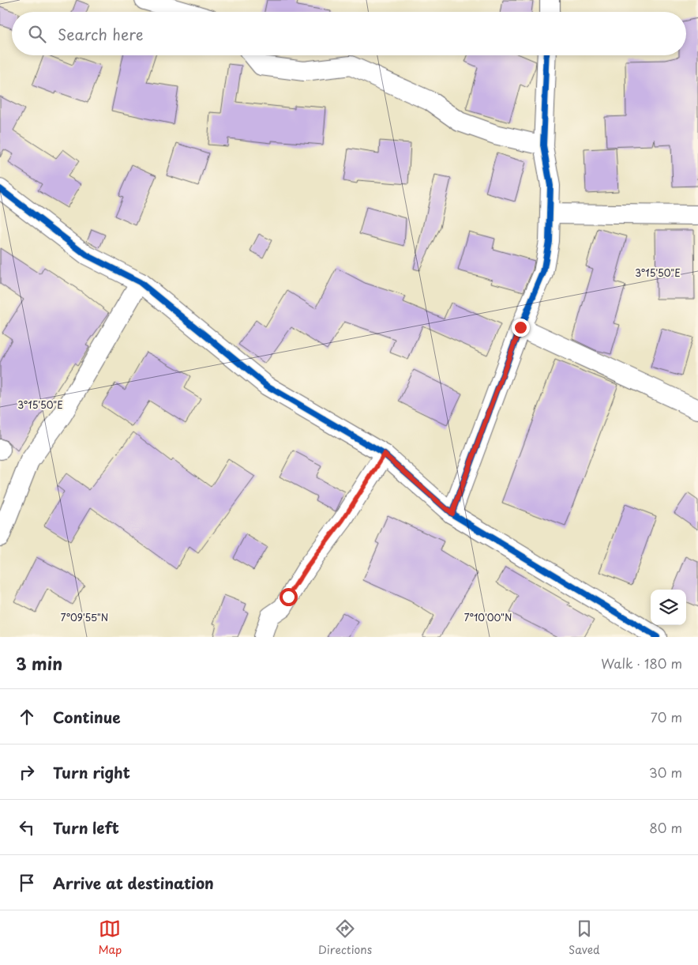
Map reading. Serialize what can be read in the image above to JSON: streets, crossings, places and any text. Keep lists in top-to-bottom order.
{
  "page": {
    "search": "Search here",
    "heading": ["3 min", "Walk · 180 m"],
    "list": [
      ["Continue", "70 m"],
      ["Turn right", "30 m"],
      ["Turn left", "80 m"],
      "Arrive at destination"
    ],
    "nav": ["Map", "Directions", "Saved"]
  },
  "coordinates": ["3°15'50\"E", "7°09'55\"N", "7°10'00\"N"]
}
